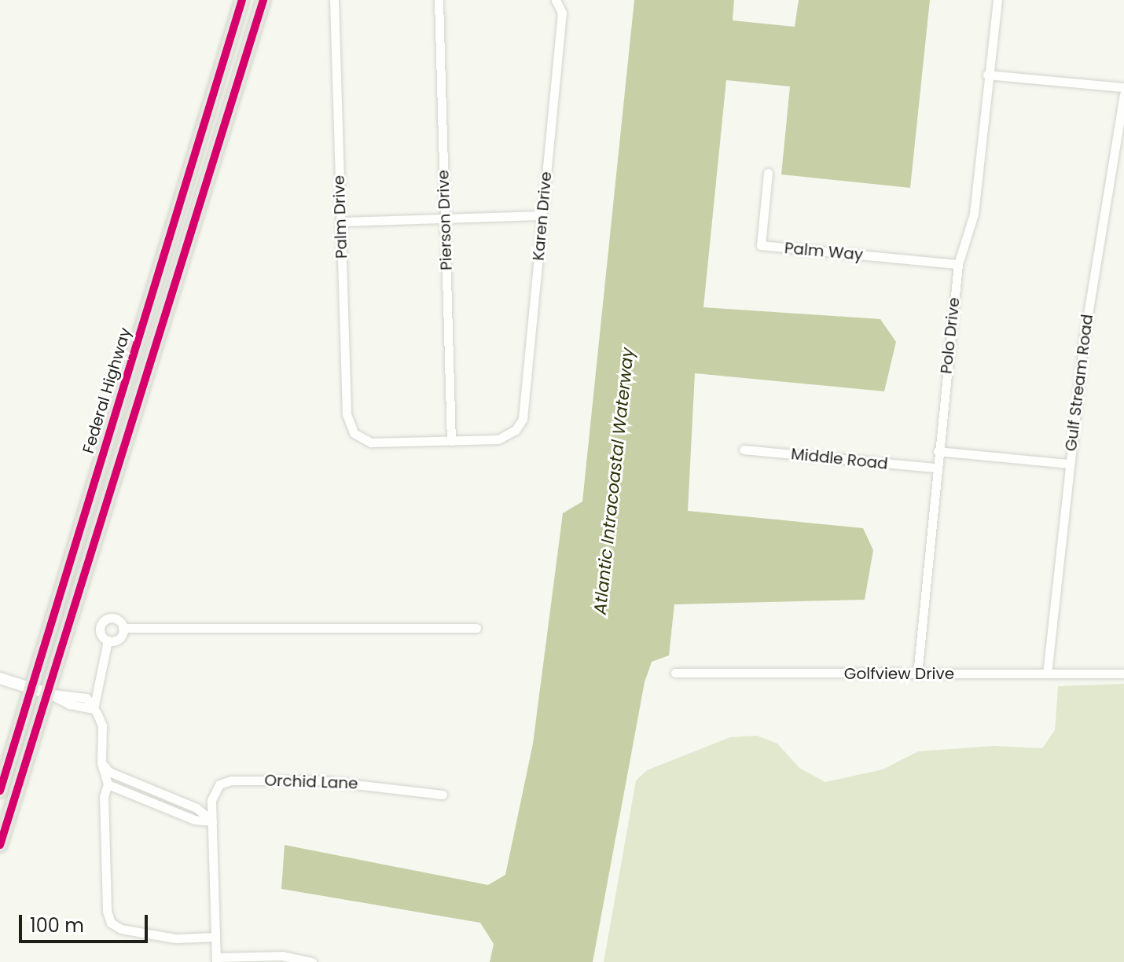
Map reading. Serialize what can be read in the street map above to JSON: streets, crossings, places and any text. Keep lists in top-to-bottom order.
{
  "streets": {
    "main road": ["Federal Highway"],
    "street": [
      "Karen Drive",
      "Palm Drive",
      "Pierson Drive",
      "Palm Way",
      "Polo Drive",
      "Gulf Stream Road",
      "Middle Road",
      "Golfview Drive",
      "Orchid Lane"
    ]
  },
  "crossings": [
    ["Karen Drive", "Palm Drive"],
    ["Karen Drive", "Pierson Drive"],
    ["Palm Drive", "Pierson Drive"],
    ["Palm Way", "Polo Drive"],
    ["Polo Drive", "Middle Road"],
    ["Polo Drive", "Golfview Drive"],
    ["Gulf Stream Road", "Golfview Drive"]
  ],
  "water": ["Atlantic Intracoastal Waterway"],
  "scale_bar": "100 m"
}
